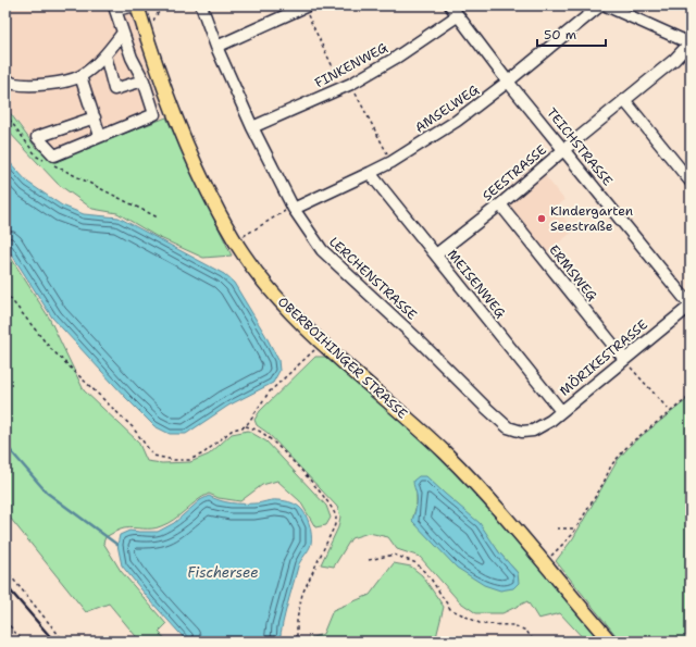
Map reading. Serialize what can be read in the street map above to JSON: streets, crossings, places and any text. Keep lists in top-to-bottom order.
{
  "streets": {
    "main road": ["OBERBOIHINGER STRASSE"],
    "street": [
      "FINKENWEG",
      "AMSELWEG",
      "TEICHSTRASSE",
      "SEESTRASSE",
      "ERMSWEG",
      "LERCHENSTRASSE",
      "MEISENWEG",
      "MÖRIKESTRASSE"
    ]
  },
  "crossings": [
    ["FINKENWEG", "TEICHSTRASSE"],
    ["FINKENWEG", "LERCHENSTRASSE"],
    ["AMSELWEG", "TEICHSTRASSE"],
    ["AMSELWEG", "LERCHENSTRASSE"],
    ["AMSELWEG", "MEISENWEG"],
    ["TEICHSTRASSE", "SEESTRASSE"],
    ["TEICHSTRASSE", "MÖRIKESTRASSE"],
    ["SEESTRASSE", "ERMSWEG"],
    ["SEESTRASSE", "MEISENWEG"],
    ["ERMSWEG", "MÖRIKESTRASSE"],
    ["LERCHENSTRASSE", "MÖRIKESTRASSE"],
    ["MEISENWEG", "MÖRIKESTRASSE"]
  ],
  "water": ["Fischersee"],
  "places": ["Kindergarten Seestraße"],
  "scale_bar": "50 m"
}
